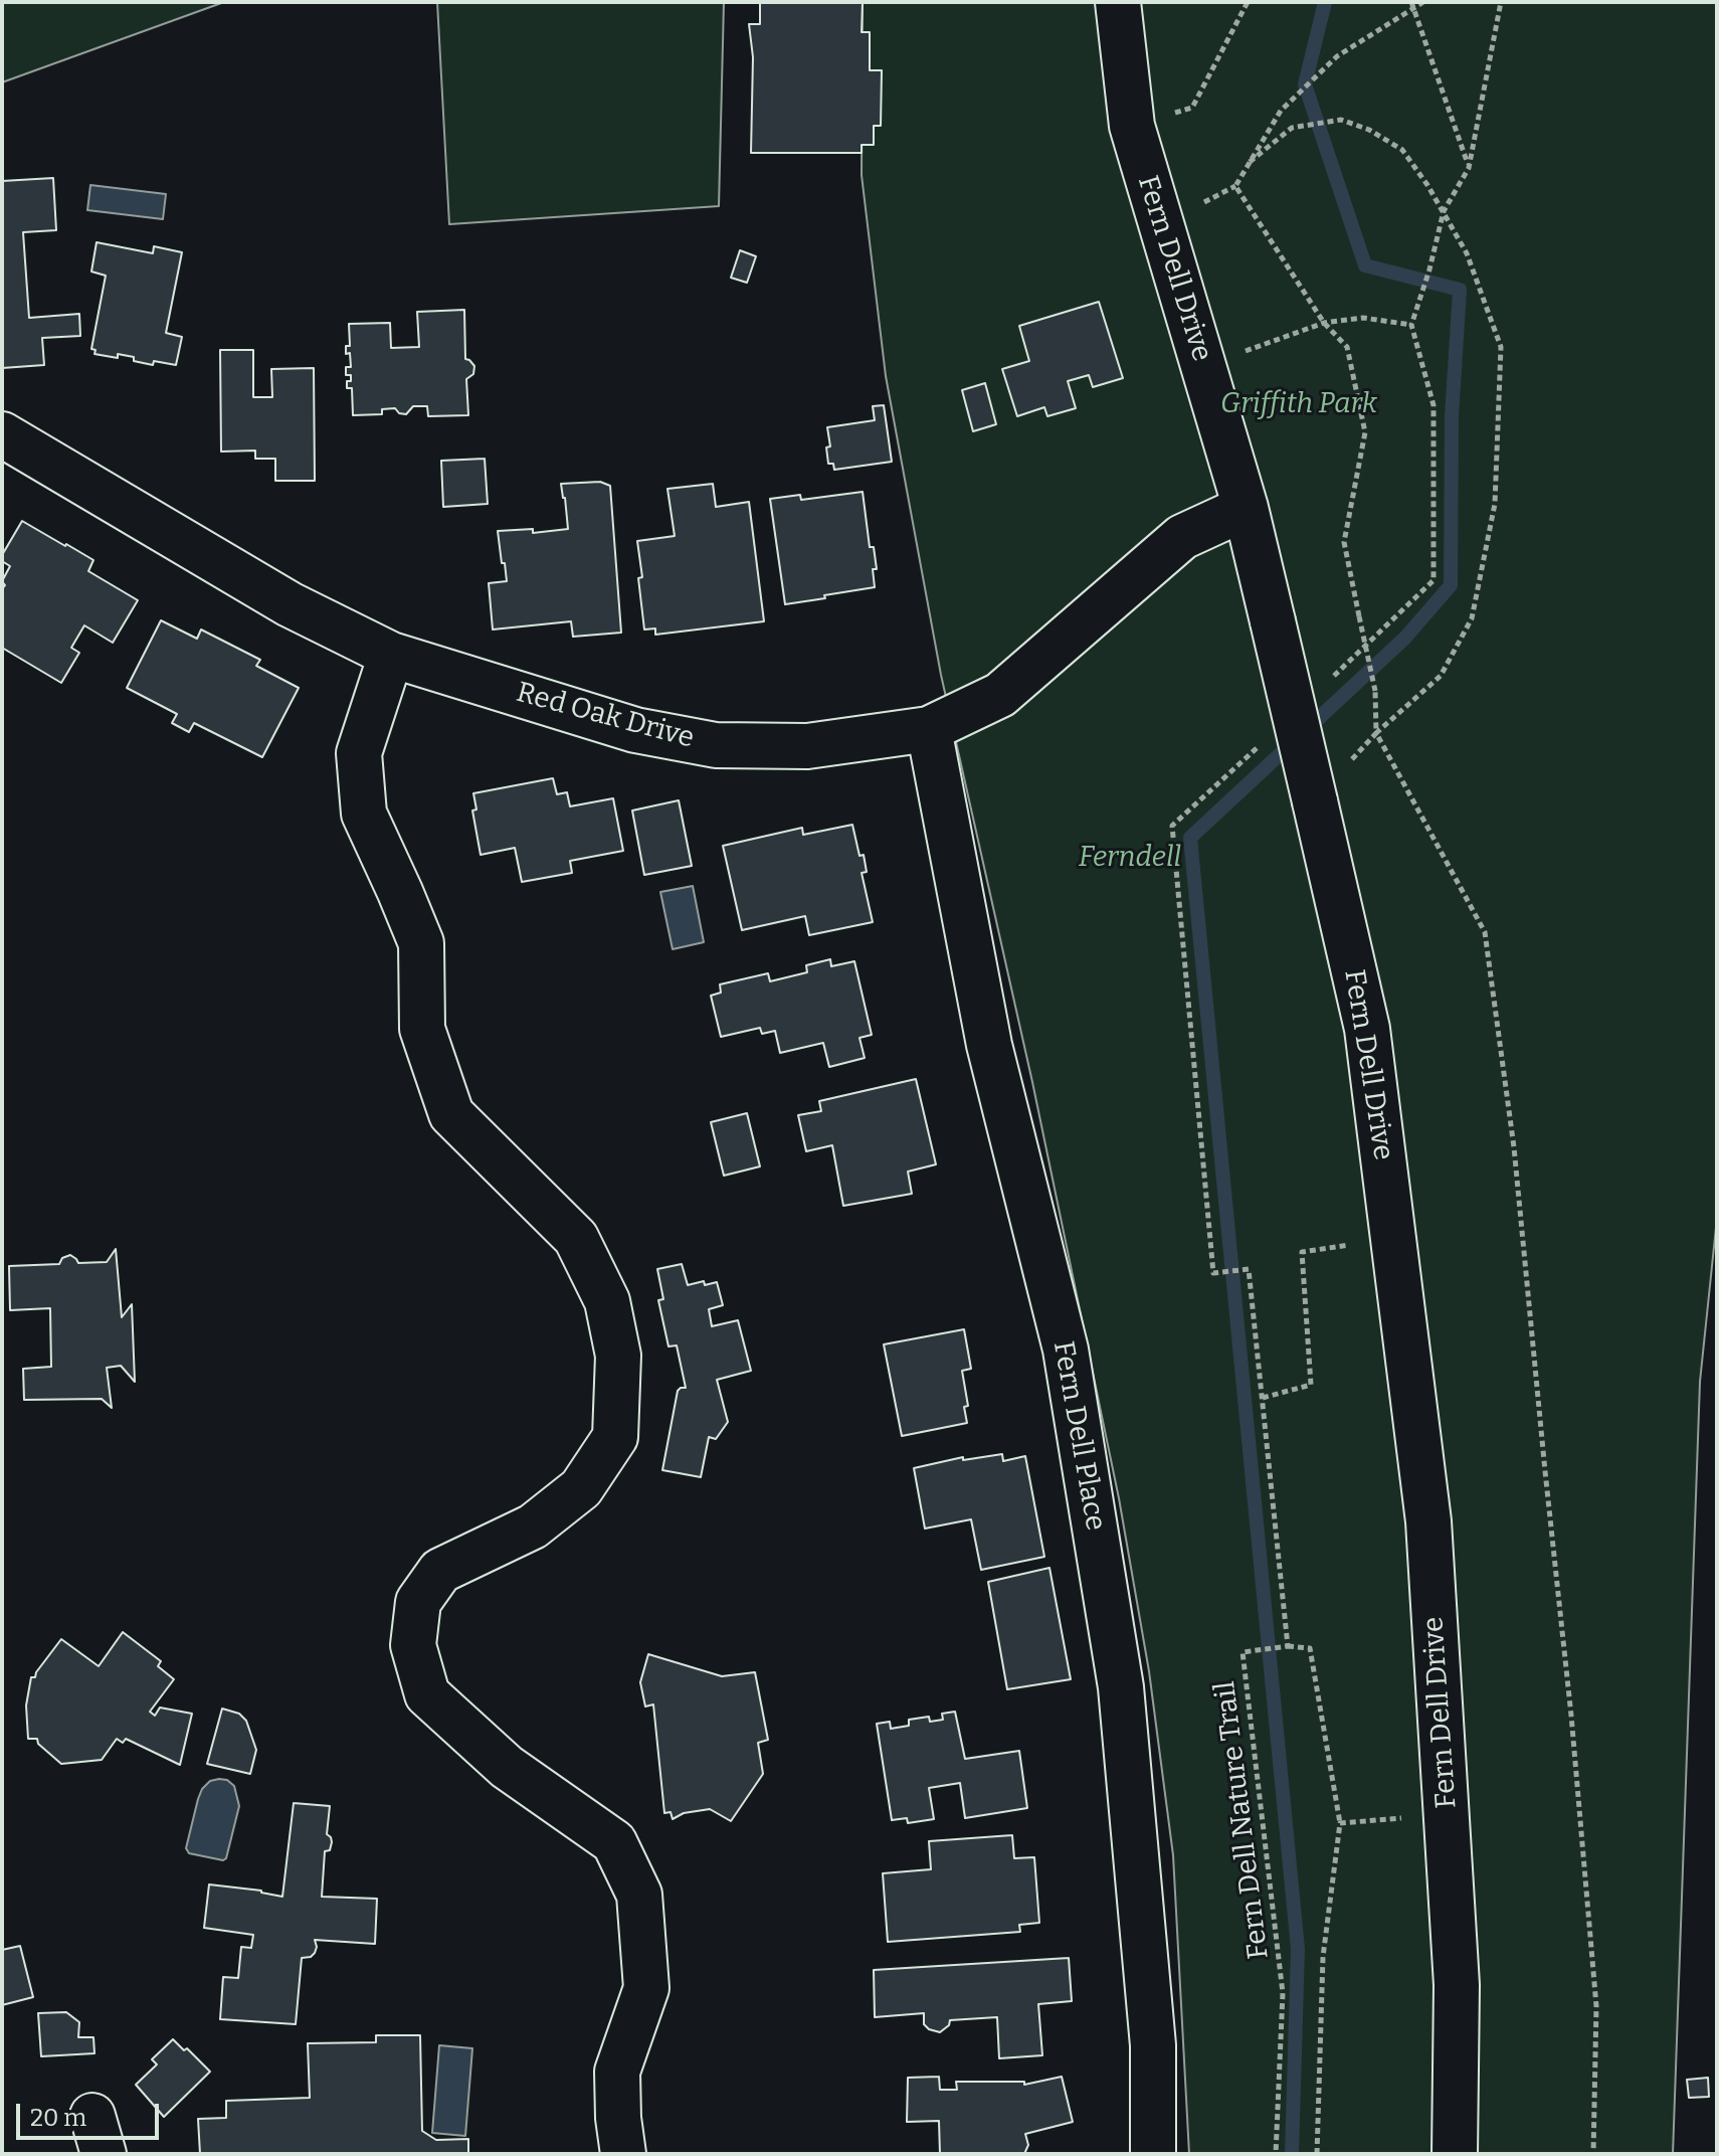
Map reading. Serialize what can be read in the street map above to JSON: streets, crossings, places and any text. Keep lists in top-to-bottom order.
{
  "streets": {
    "street": ["Fern Dell Drive", "Red Oak Drive", "Fern Dell Place"],
    "path": ["Fern Dell Nature Trail"]
  },
  "crossings": [
    ["Fern Dell Drive", "Red Oak Drive"],
    ["Red Oak Drive", "Fern Dell Place"]
  ],
  "parks": ["Griffith Park", "Ferndell"],
  "scale_bar": "20 m"
}
